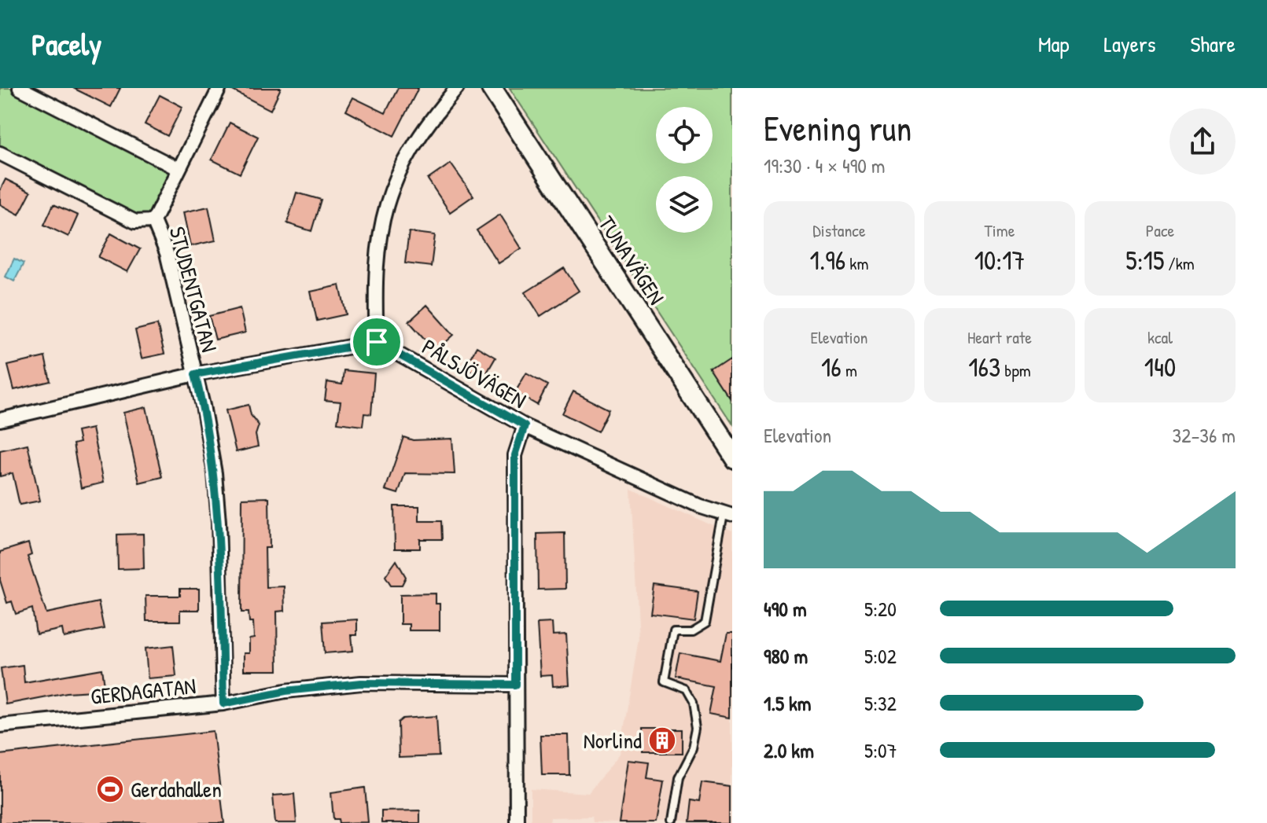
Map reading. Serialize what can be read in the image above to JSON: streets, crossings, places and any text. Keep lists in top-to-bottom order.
{
  "streets": {
    "street": [
      "TUNAVÄGEN",
      "STUDENTGATAN",
      "PÅLSJÖVÄGEN",
      "GERDAGATAN"
    ]
  },
  "crossings": [
    ["STUDENTGATAN", "GERDAGATAN"]
  ],
  "places": {
    "building": ["Norlind"],
    "sports": ["Gerdahallen"]
  },
  "page": {
    "header": "Pacely",
    "nav": ["Map", "Layers", "Share"],
    "heading": ["Evening run", "19:30 · 4 × 490 m"],
    "stats": [
      ["Distance", "1.96 km"],
      ["Time", "10:17"],
      ["Pace", "5:15 /km"],
      ["Elevation", "16 m"],
      ["Heart rate", "163 bpm"],
      ["kcal", "140"]
    ],
    "chart": ["Elevation", "32–36 m"],
    "list": [
      {
        "name": "490 m",
        "note": "5:20"
      },
      {
        "name": "980 m",
        "note": "5:02"
      },
      {
        "name": "1.5 km",
        "note": "5:32"
      },
      {
        "name": "2.0 km",
        "note": "5:07"
      }
    ]
  }
}
